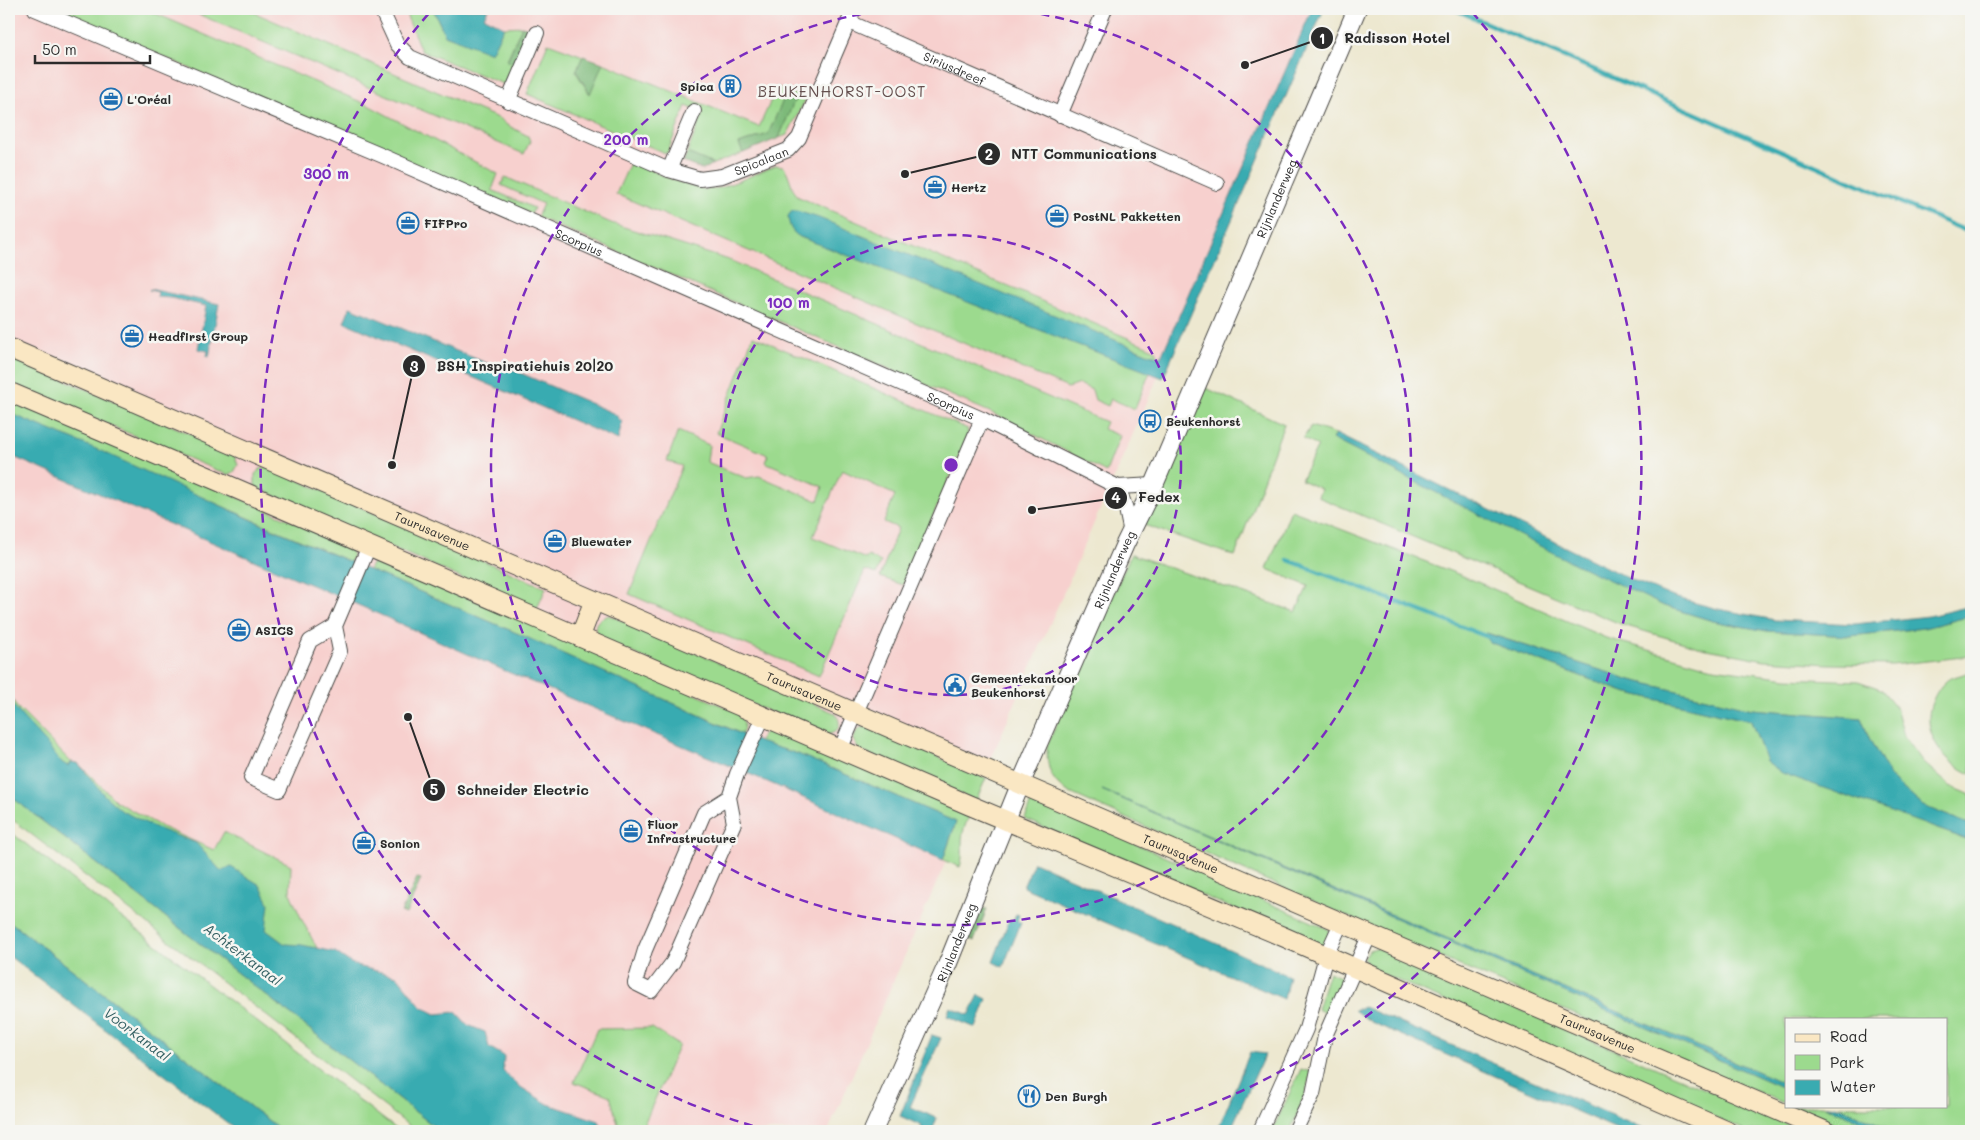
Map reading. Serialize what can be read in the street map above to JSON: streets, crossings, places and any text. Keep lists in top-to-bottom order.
{
  "streets": {
    "main road": ["Taurusavenue"],
    "street": [
      "Siriusdreef",
      "Spicalaan",
      "Rijnlanderweg",
      "Scorpius"
    ]
  },
  "crossings": [
    ["Siriusdreef", "Spicalaan"],
    ["Rijnlanderweg", "Scorpius"],
    ["Rijnlanderweg", "Taurusavenue"]
  ],
  "districts": ["BEUKENHORST-OOST"],
  "water": ["Achterkanaal", "Voorkanaal"],
  "places": {
    "other": [
      "Radisson Hotel",
      "NTT Communications",
      "BSH Inspiratiehuis 20|20",
      "Fedex",
      "Schneider Electric"
    ],
    "building": ["Spica"],
    "office": [
      "L'Oréal",
      "Hertz",
      "PostNL Pakketten",
      "FIFPro",
      "Headfirst Group",
      "Bluewater",
      "ASICS",
      "Fluor Infrastructure",
      "Sonion"
    ],
    "bus stop": ["Beukenhorst"],
    "public building": ["Gemeentekantoor Beukenhorst"],
    "restaurant": ["Den Burgh"]
  },
  "legend": ["Road", "Park", "Water"],
  "scale_bar": "50 m",
  "rings": ["200 m", "300 m", "100 m"]
}
